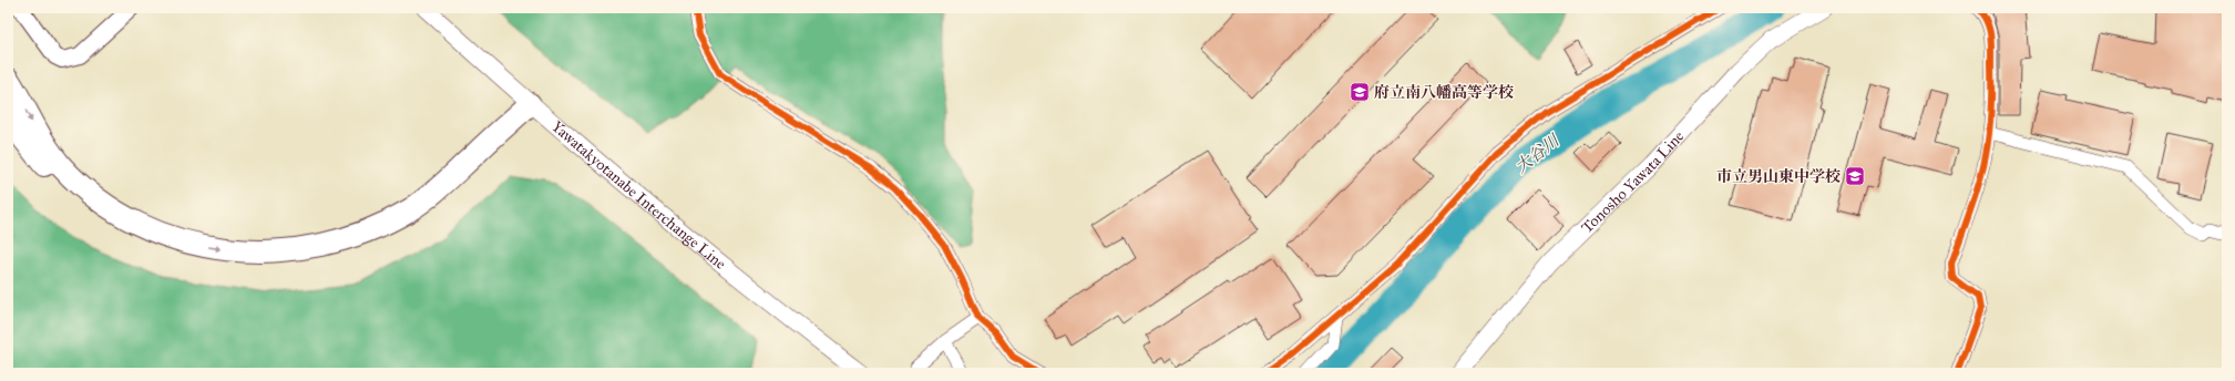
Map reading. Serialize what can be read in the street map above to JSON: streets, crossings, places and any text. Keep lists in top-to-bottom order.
{
  "streets": {
    "main road": ["Tonosho Yawata Line", "Yawatakyotanabe Interchange Line"]
  },
  "water": ["大谷川"],
  "places": {
    "school or university": ["府立南八幡高等学校", "市立男山東中学校"]
  }
}
